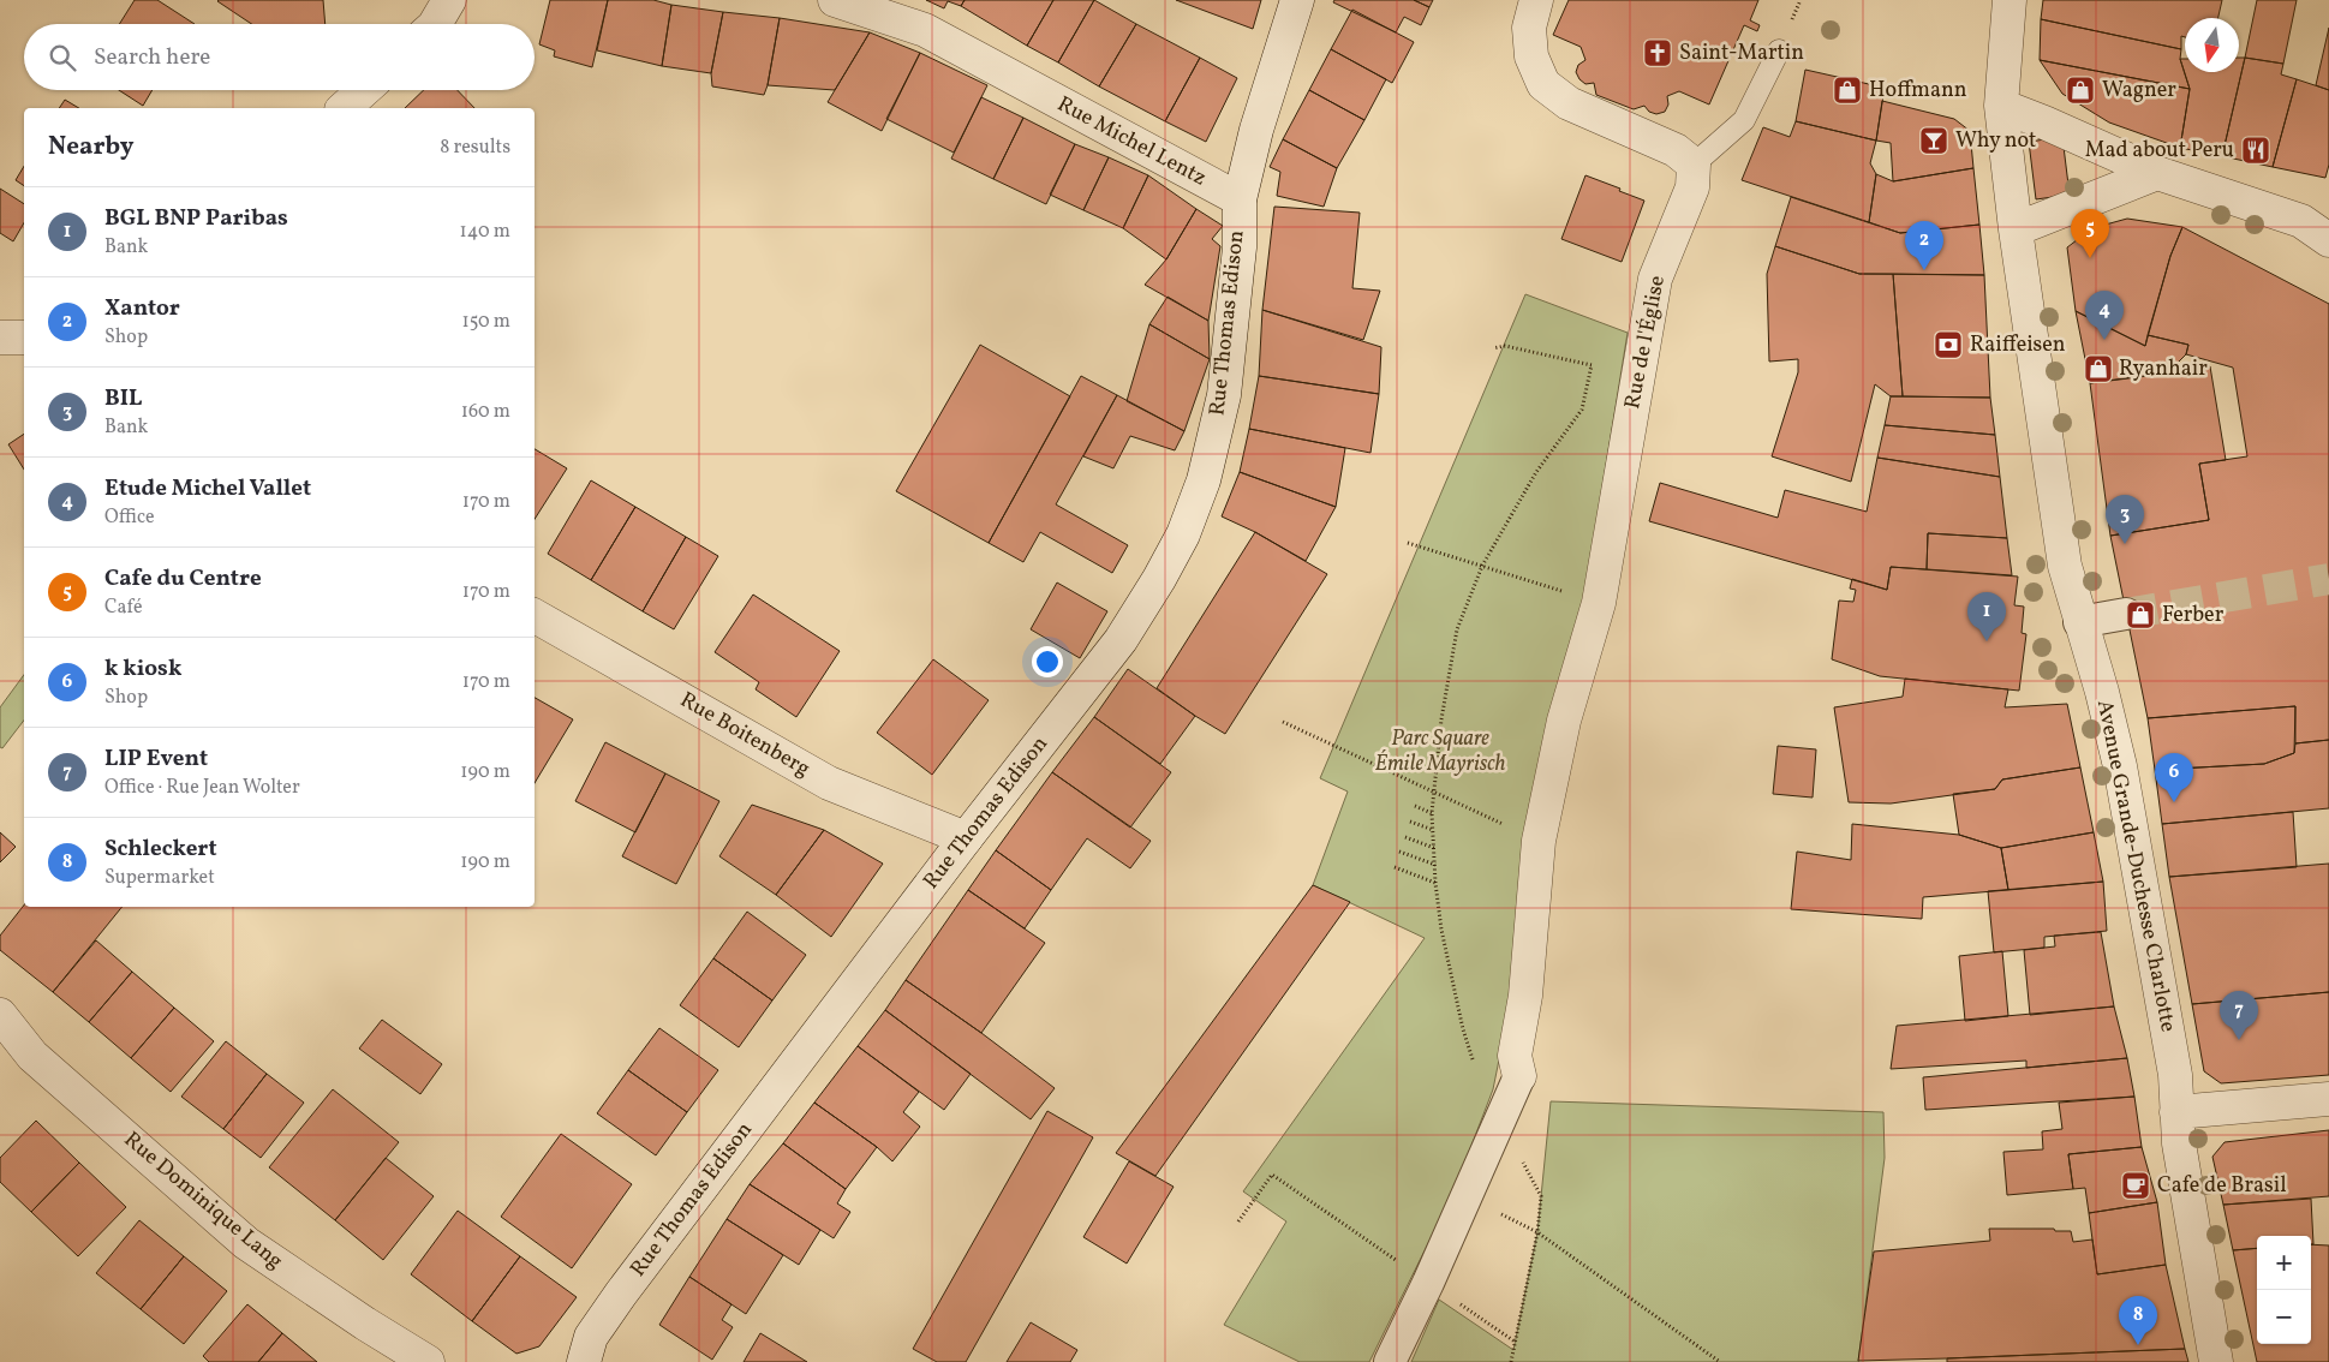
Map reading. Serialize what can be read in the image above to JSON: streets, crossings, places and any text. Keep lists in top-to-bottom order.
{
  "streets": {
    "street": [
      "Rue Michel Lentz",
      "Rue Thomas Edison",
      "Rue de l'Église",
      "Rue Boitenberg",
      "Avenue Grande-Duchesse Charlotte",
      "Rue Dominique Lang"
    ]
  },
  "crossings": [
    ["Rue Michel Lentz", "Rue Thomas Edison"],
    ["Rue Thomas Edison", "Rue Boitenberg"]
  ],
  "parks": ["Parc Square Émile Mayrisch"],
  "places": {
    "church": ["Saint-Martin"],
    "shop": [
      "Hoffmann",
      "Wagner",
      "Ryanhair",
      "Ferber"
    ],
    "bar": ["Why not"],
    "restaurant": ["Mad about Peru"],
    "bank": ["Raiffeisen"],
    "cafe": ["Cafe de Brasil"]
  },
  "north": "bottom",
  "page": {
    "search": "Search here",
    "heading": ["Nearby", "8 results"],
    "list": [
      {
        "mark": "1",
        "name": "BGL BNP Paribas",
        "note": "Bank",
        "value": "140 m"
      },
      {
        "mark": "2",
        "name": "Xantor",
        "note": "Shop",
        "value": "150 m"
      },
      {
        "mark": "3",
        "name": "BIL",
        "note": "Bank",
        "value": "160 m"
      },
      {
        "mark": "4",
        "name": "Etude Michel Vallet",
        "note": "Office",
        "value": "170 m"
      },
      {
        "mark": "5",
        "name": "Cafe du Centre",
        "note": "Café",
        "value": "170 m"
      },
      {
        "mark": "6",
        "name": "k kiosk",
        "note": "Shop",
        "value": "170 m"
      },
      {
        "mark": "7",
        "name": "LIP Event",
        "note": "Office · Rue Jean Wolter",
        "value": "190 m"
      },
      {
        "mark": "8",
        "name": "Schleckert",
        "note": "Supermarket",
        "value": "190 m"
      }
    ],
    "pins": [
      "5",
      "2",
      "4",
      "3",
      "1",
      "6",
      "7",
      "8"
    ],
    "map_buttons": ["+", "−"]
  }
}
